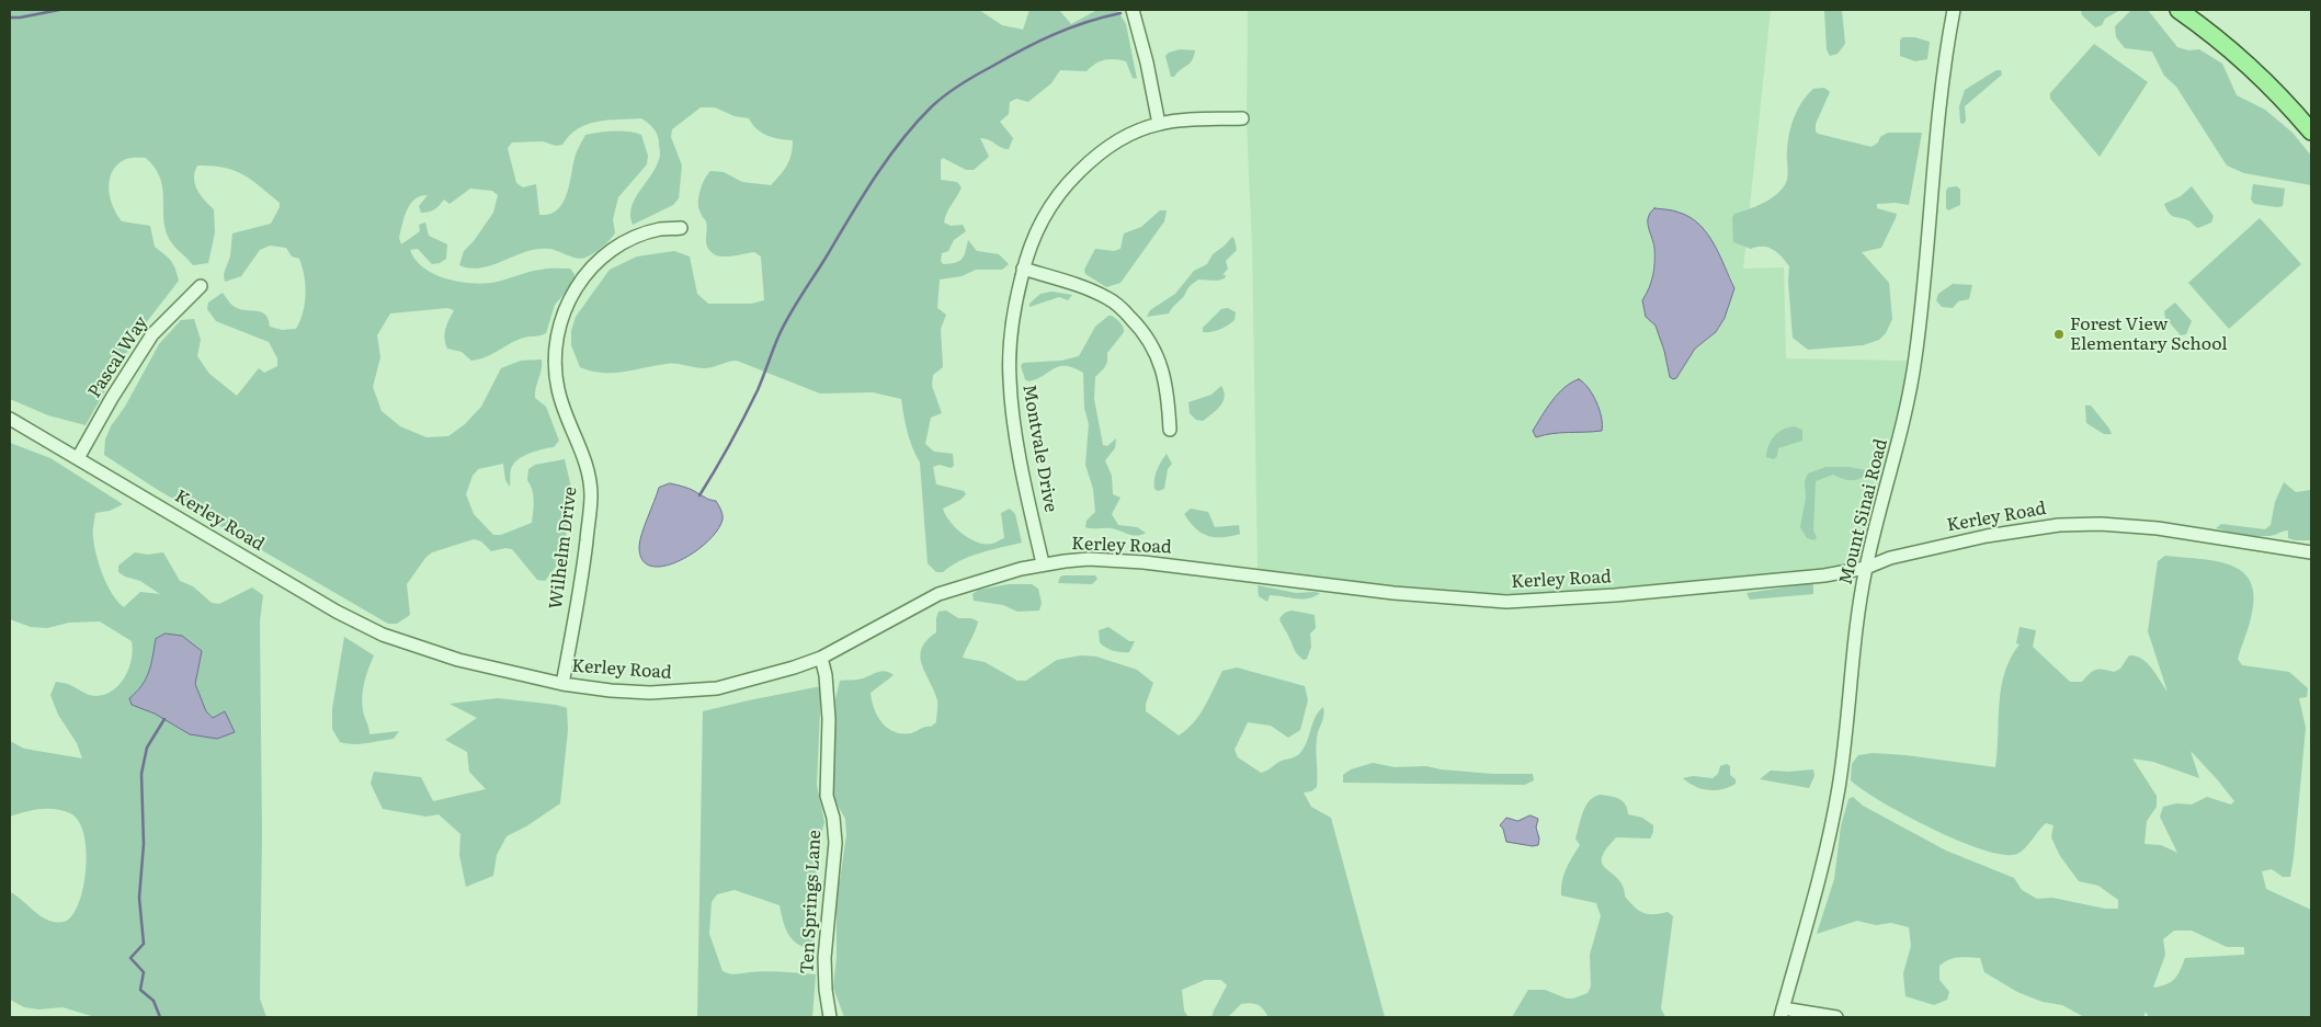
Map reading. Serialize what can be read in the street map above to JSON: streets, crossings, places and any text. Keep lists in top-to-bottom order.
{
  "streets": {
    "street": [
      "Pascal Way",
      "Montvale Drive",
      "Mount Sinai Road",
      "Kerley Road",
      "Wilhelm Drive",
      "Ten Springs Lane"
    ]
  },
  "crossings": [
    ["Pascal Way", "Kerley Road"],
    ["Montvale Drive", "Kerley Road"],
    ["Mount Sinai Road", "Kerley Road"],
    ["Kerley Road", "Wilhelm Drive"],
    ["Kerley Road", "Ten Springs Lane"]
  ],
  "places": ["Forest View Elementary School"]
}
